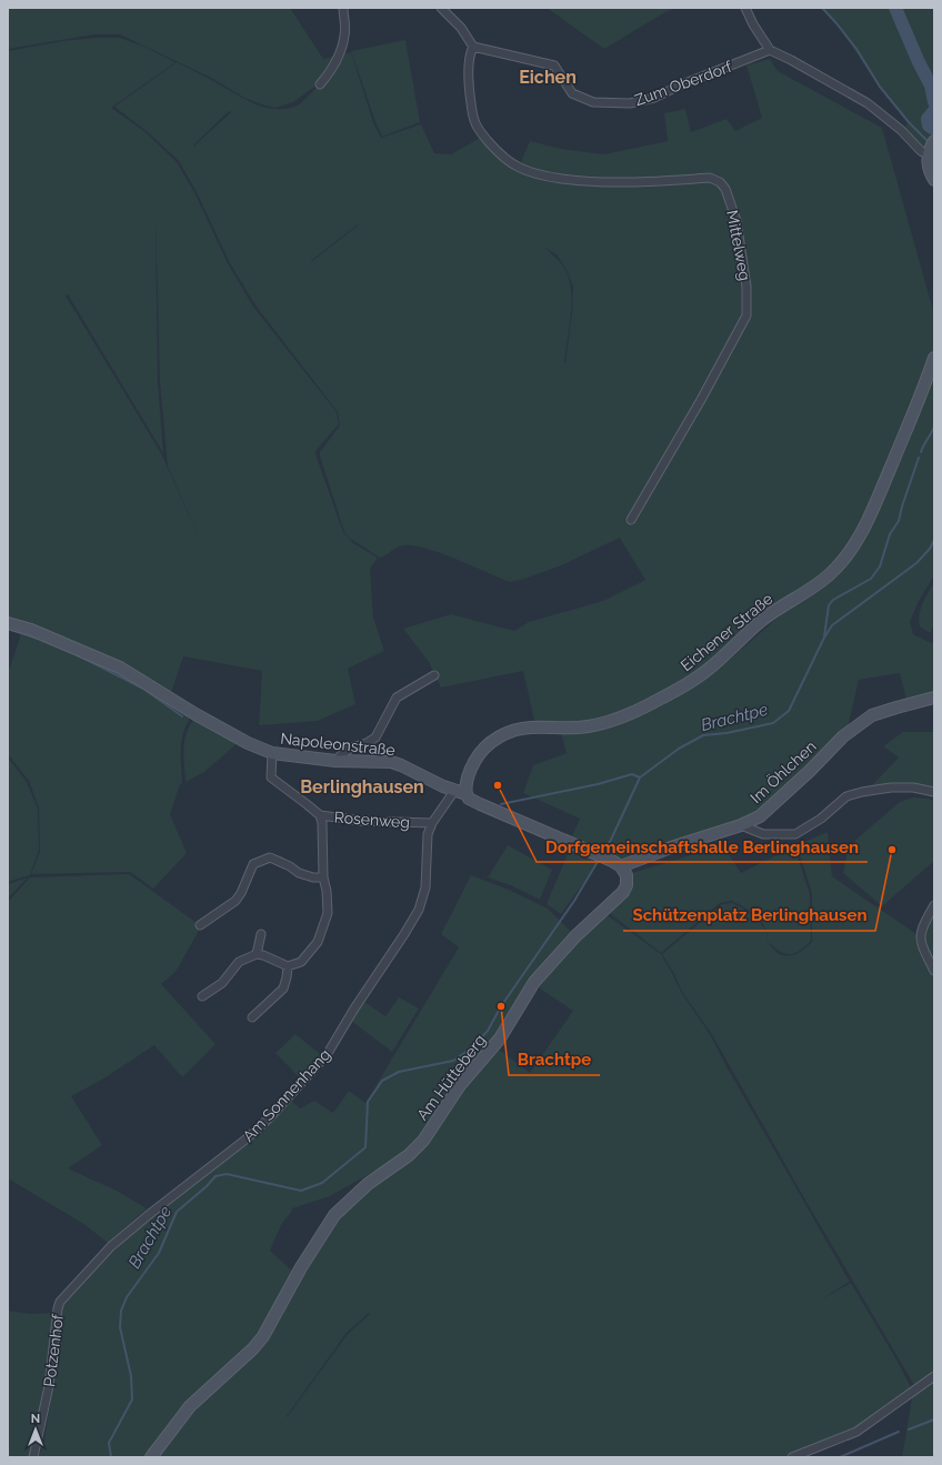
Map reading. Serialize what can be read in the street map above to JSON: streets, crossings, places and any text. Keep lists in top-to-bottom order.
{
  "streets": {
    "main road": [
      "Eichener Straße",
      "Napoleonstraße",
      "Im Öhlchen",
      "Am Hütteberg"
    ],
    "street": [
      "Zum Oberdorf",
      "Mittelweg",
      "Rosenweg",
      "Am Sonnenhang",
      "Potzenhof"
    ]
  },
  "crossings": [
    ["Zum Oberdorf", "Mittelweg"],
    ["Eichener Straße", "Napoleonstraße"],
    ["Napoleonstraße", "Im Öhlchen"],
    ["Napoleonstraße", "Rosenweg"],
    ["Napoleonstraße", "Am Hütteberg"],
    ["Napoleonstraße", "Am Sonnenhang"],
    ["Im Öhlchen", "Am Hütteberg"],
    ["Rosenweg", "Am Sonnenhang"],
    ["Am Sonnenhang", "Potzenhof"]
  ],
  "districts": ["Eichen", "Berlinghausen"],
  "water": ["Brachtpe"],
  "places": ["Dorfgemeinschaftshalle Berlinghausen", "Schützenplatz Berlinghausen", "Brachtpe"],
  "north": "top"
}
